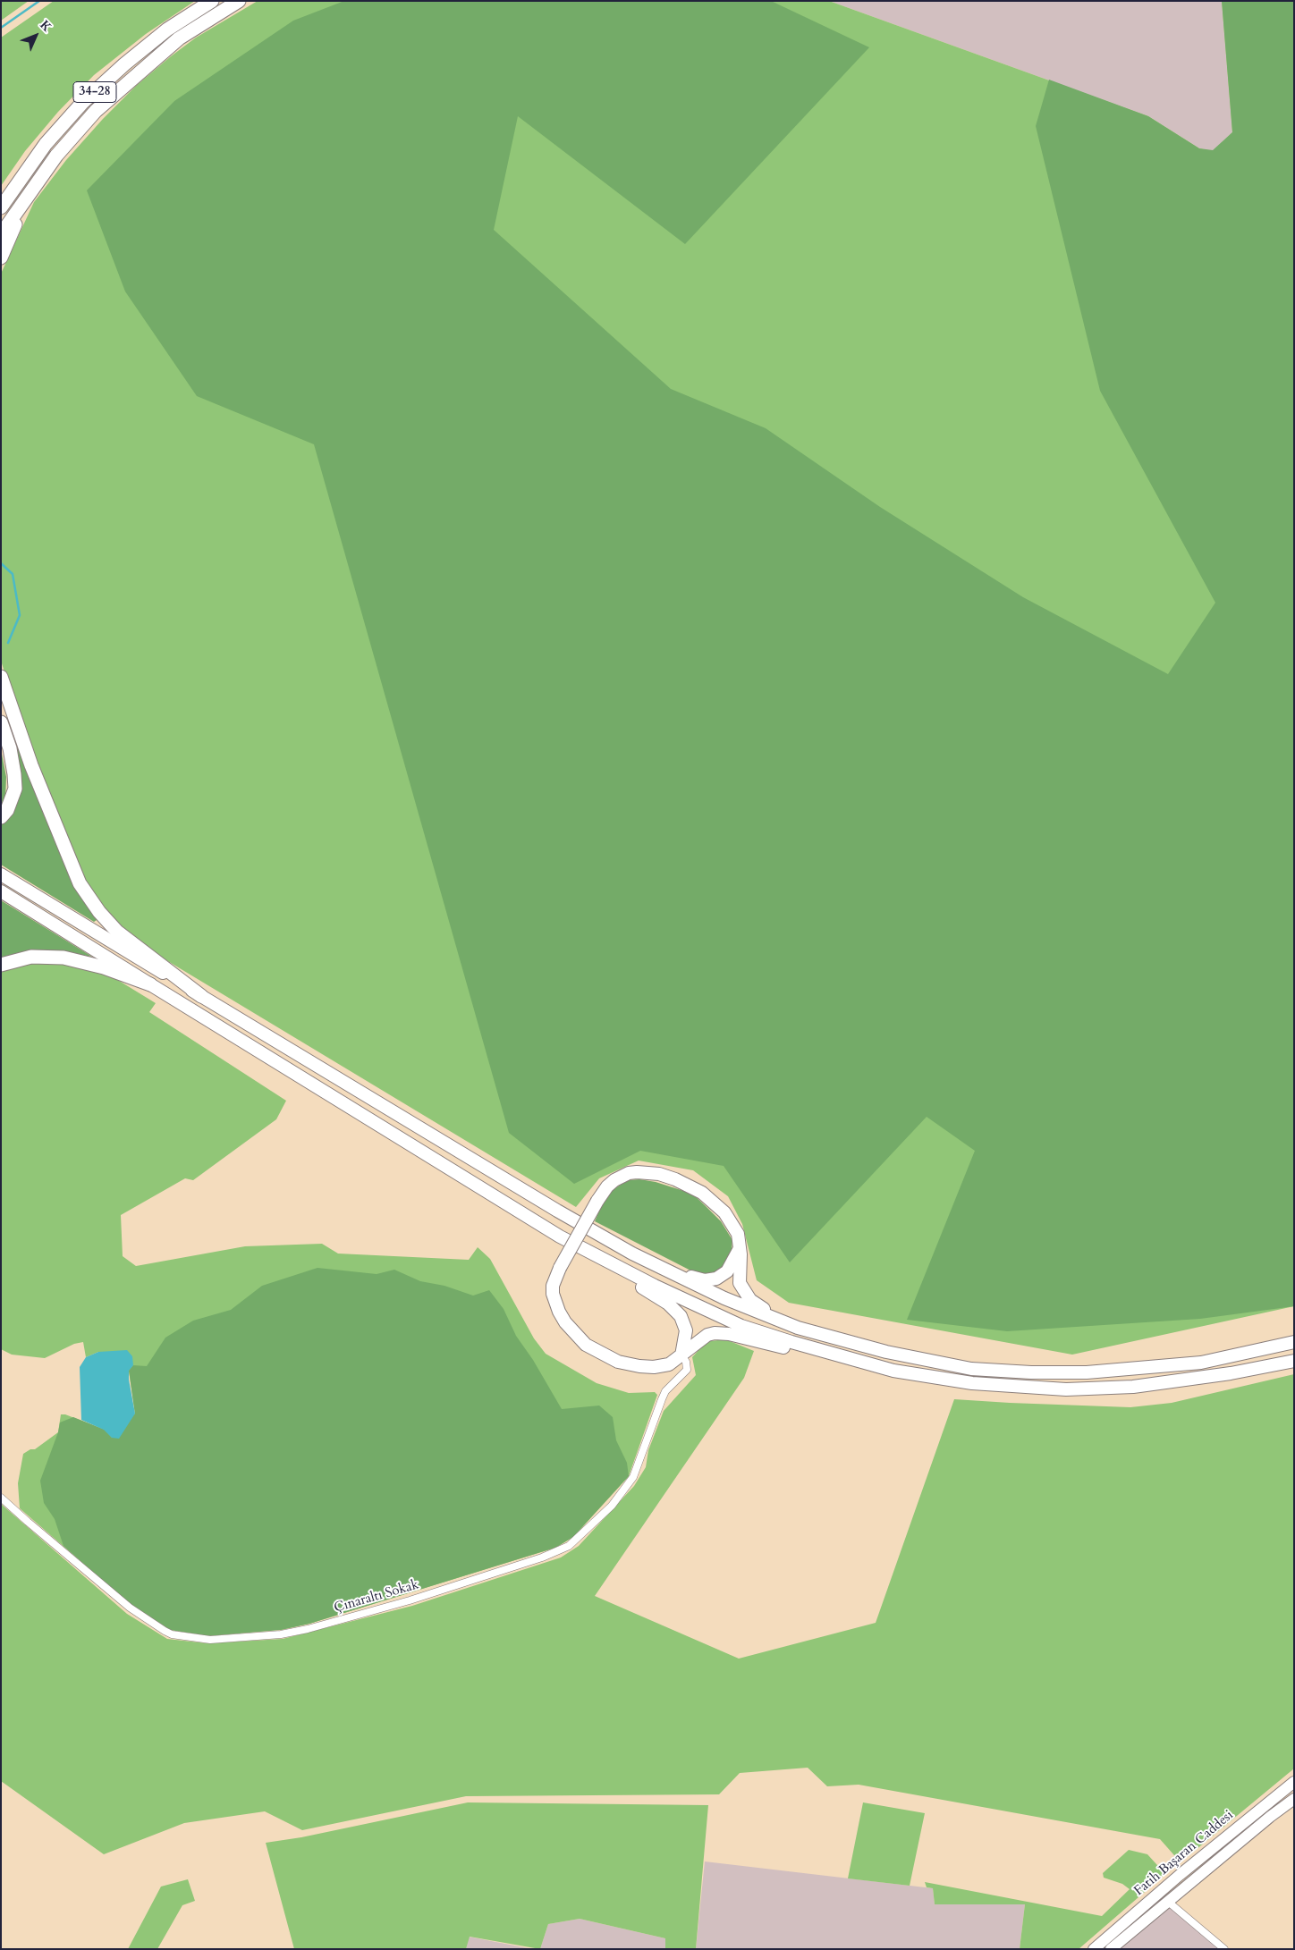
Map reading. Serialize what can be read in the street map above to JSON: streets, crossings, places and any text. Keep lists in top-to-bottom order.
{
  "streets": {
    "highway": ["34-28"],
    "main road": ["Fatih Başaran Caddesi"],
    "street": ["Çınaraltı Sokak"]
  },
  "north": "top right"
}
